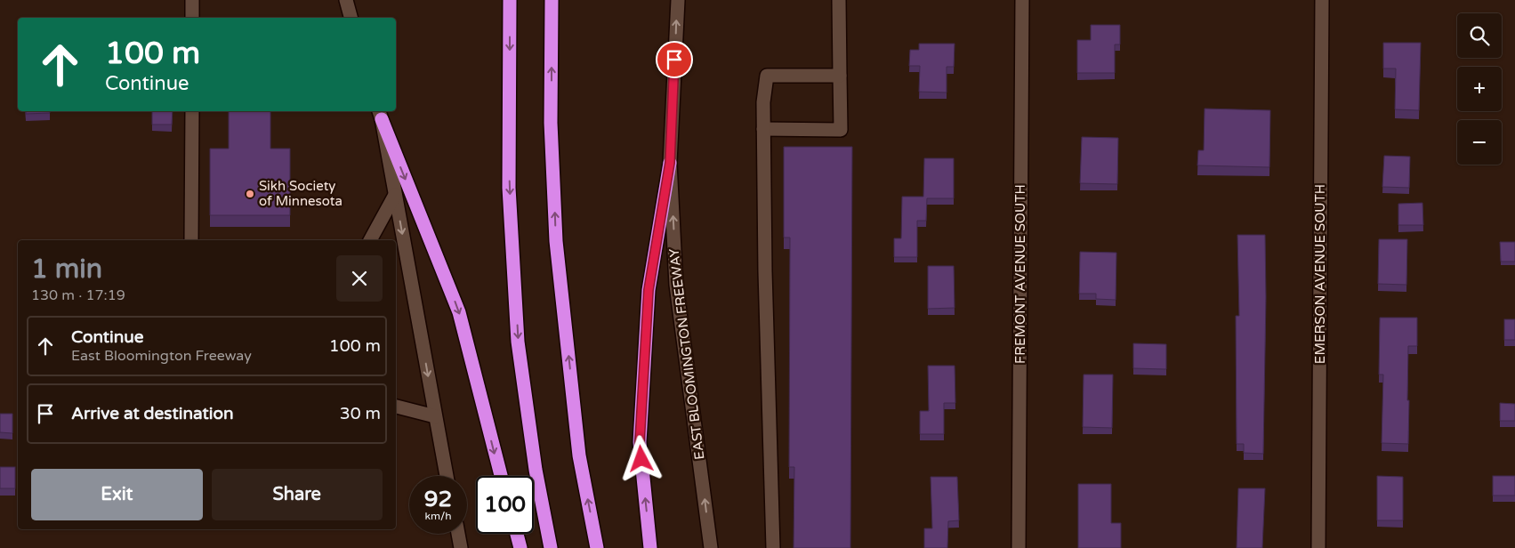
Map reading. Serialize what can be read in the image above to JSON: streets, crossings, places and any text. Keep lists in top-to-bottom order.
{
  "streets": {
    "street": ["FREMONT AVENUE SOUTH", "EMERSON AVENUE SOUTH", "EAST BLOOMINGTON FREEWAY"]
  },
  "places": ["Sikh Society of Minnesota"],
  "page": {
    "map_buttons": ["+", "−"],
    "turn": ["100 m", "Continue"],
    "heading": ["1 min", "130 m · 17:19"],
    "list": [
      {
        "name": "Continue",
        "note": "East Bloomington Freeway",
        "value": "100 m"
      },
      {
        "name": "Arrive at destination",
        "value": "30 m"
      }
    ],
    "buttons": ["Exit", "Share"],
    "speed": "92 km/h",
    "limit": "100"
  }
}
